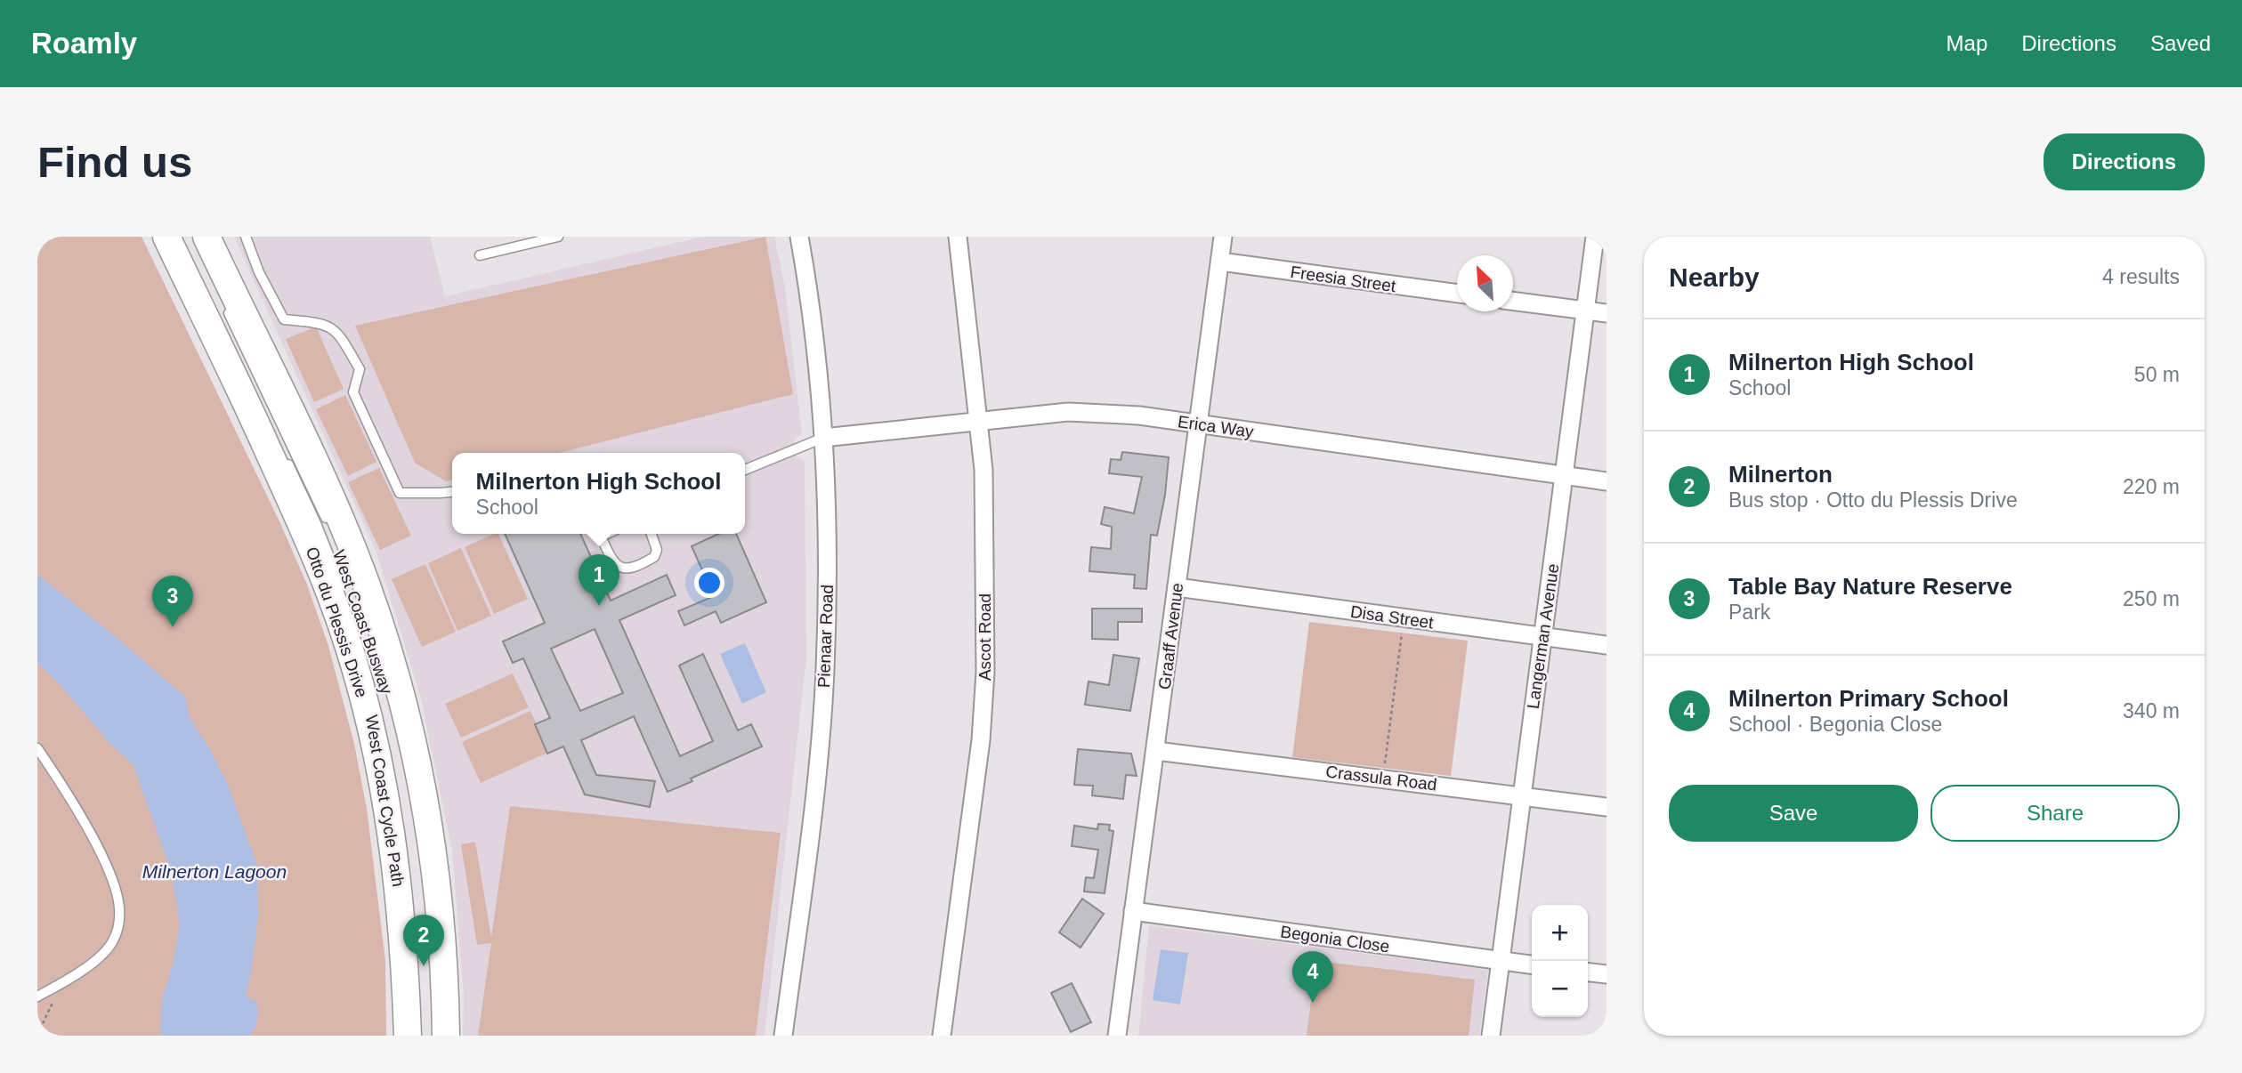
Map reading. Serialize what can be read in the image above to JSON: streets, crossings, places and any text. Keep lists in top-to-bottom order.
{
  "streets": {
    "main road": ["Otto du Plessis Drive"],
    "street": [
      "Freesia Street",
      "Erica Way",
      "Disa Street",
      "Pienaar Road",
      "Graaff Avenue",
      "Langerman Avenue",
      "Ascot Road",
      "Crassula Road",
      "Begonia Close"
    ],
    "lane": ["West Coast Busway"]
  },
  "crossings": [
    ["Freesia Street", "Graaff Avenue"],
    ["Erica Way", "Pienaar Road"],
    ["Erica Way", "Graaff Avenue"],
    ["Erica Way", "Langerman Avenue"],
    ["Erica Way", "Ascot Road"],
    ["Disa Street", "Graaff Avenue"],
    ["Disa Street", "Langerman Avenue"],
    ["Graaff Avenue", "Crassula Road"],
    ["Graaff Avenue", "Begonia Close"],
    ["Langerman Avenue", "Crassula Road"],
    ["Langerman Avenue", "Begonia Close"]
  ],
  "water": ["Milnerton Lagoon"],
  "north": "top left",
  "page": {
    "header": "Roamly",
    "nav": ["Map", "Directions", "Saved"],
    "buttons": [
      "Directions",
      ["Save", "Share"]
    ],
    "title": "Find us",
    "heading": ["Nearby", "4 results"],
    "list": [
      {
        "mark": "1",
        "name": "Milnerton High School",
        "note": "School",
        "value": "50 m"
      },
      {
        "mark": "2",
        "name": "Milnerton",
        "note": "Bus stop · Otto du Plessis Drive",
        "value": "220 m"
      },
      {
        "mark": "3",
        "name": "Table Bay Nature Reserve",
        "note": "Park",
        "value": "250 m"
      },
      {
        "mark": "4",
        "name": "Milnerton Primary School",
        "note": "School · Begonia Close",
        "value": "340 m"
      }
    ],
    "popup": ["Milnerton High School", "School"],
    "pins": [
      "1",
      "3",
      "2",
      "4"
    ],
    "map_buttons": ["+", "−"]
  }
}
